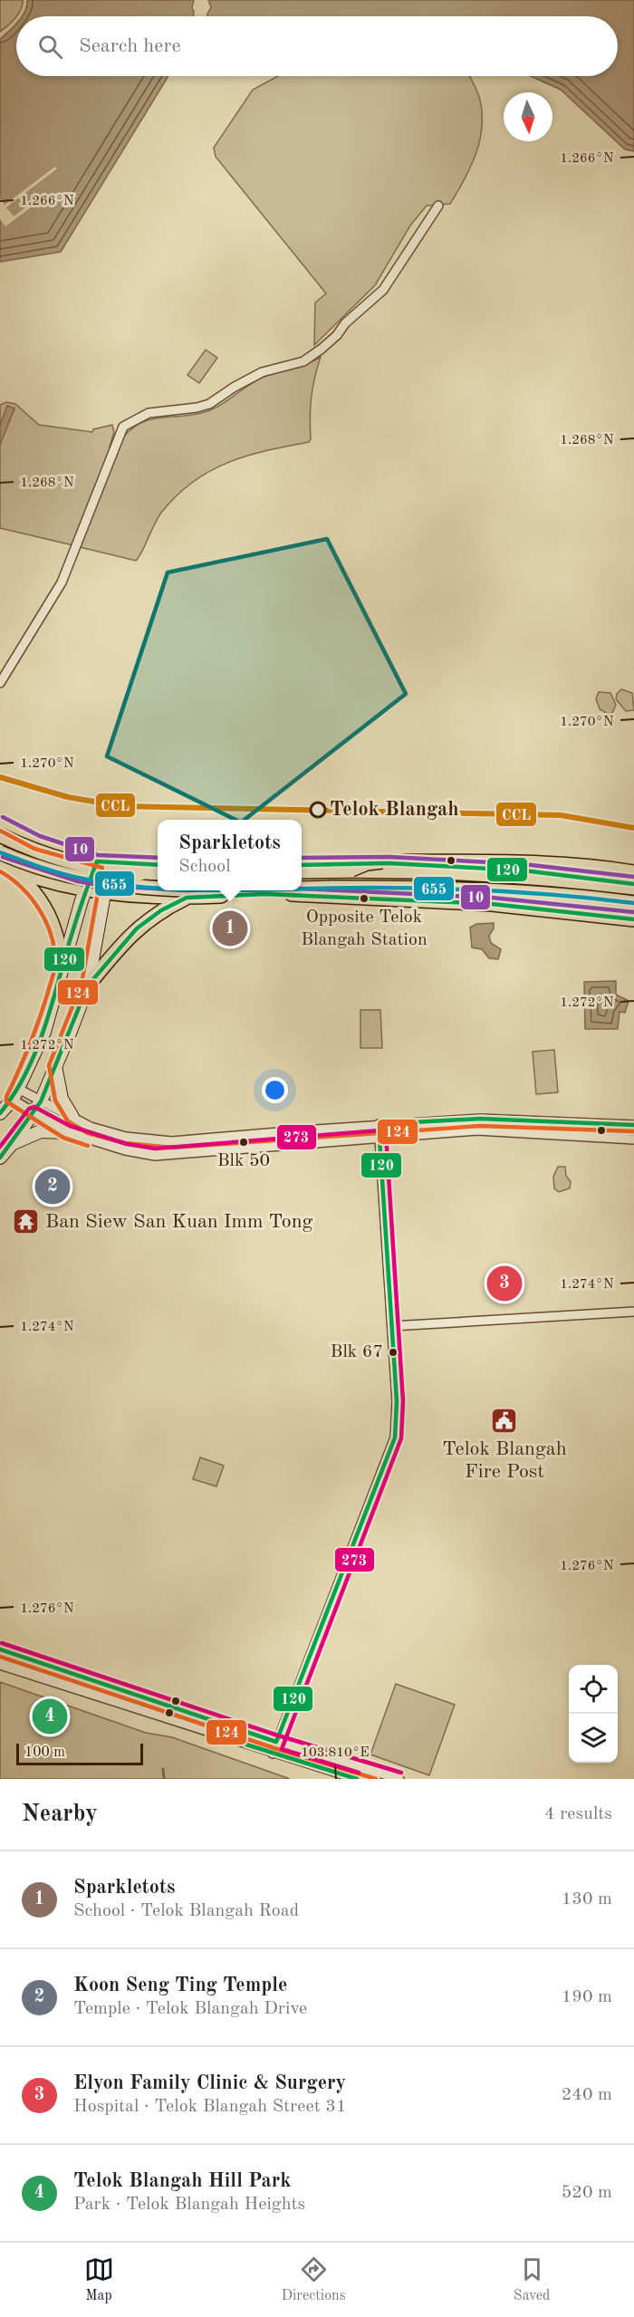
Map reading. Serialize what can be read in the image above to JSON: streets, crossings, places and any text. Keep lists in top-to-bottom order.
{
  "places": {
    "other": [
      "Telok Blangah",
      "Opposite Telok Blangah Station",
      "Blk 50",
      "Blk 67"
    ],
    "temple": ["Ban Siew San Kuan Imm Tong"],
    "public building": ["Telok Blangah Fire Post"]
  },
  "lines": [
    "transit line CCL",
    "transit line 10",
    "transit line 124",
    "transit line 655",
    "transit line 120",
    "transit line 273"
  ],
  "scale_bar": "100 m",
  "north": "bottom",
  "page": {
    "search": "Search here",
    "popup": ["Sparkletots", "School"],
    "pins": [
      "1",
      "2",
      "3",
      "4"
    ],
    "scale": "100 m",
    "heading": ["Nearby", "4 results"],
    "list": [
      {
        "mark": "1",
        "name": "Sparkletots",
        "note": "School · Telok Blangah Road",
        "value": "130 m"
      },
      {
        "mark": "2",
        "name": "Koon Seng Ting Temple",
        "note": "Temple · Telok Blangah Drive",
        "value": "190 m"
      },
      {
        "mark": "3",
        "name": "Elyon Family Clinic & Surgery",
        "note": "Hospital · Telok Blangah Street 31",
        "value": "240 m"
      },
      {
        "mark": "4",
        "name": "Telok Blangah Hill Park",
        "note": "Park · Telok Blangah Heights",
        "value": "520 m"
      }
    ],
    "nav": ["Map", "Directions", "Saved"]
  },
  "coordinates": [
    "1.266°N",
    "1.268°N",
    "1.270°N",
    "1.272°N",
    "1.274°N",
    "1.276°N",
    "103.810°E"
  ]
}
